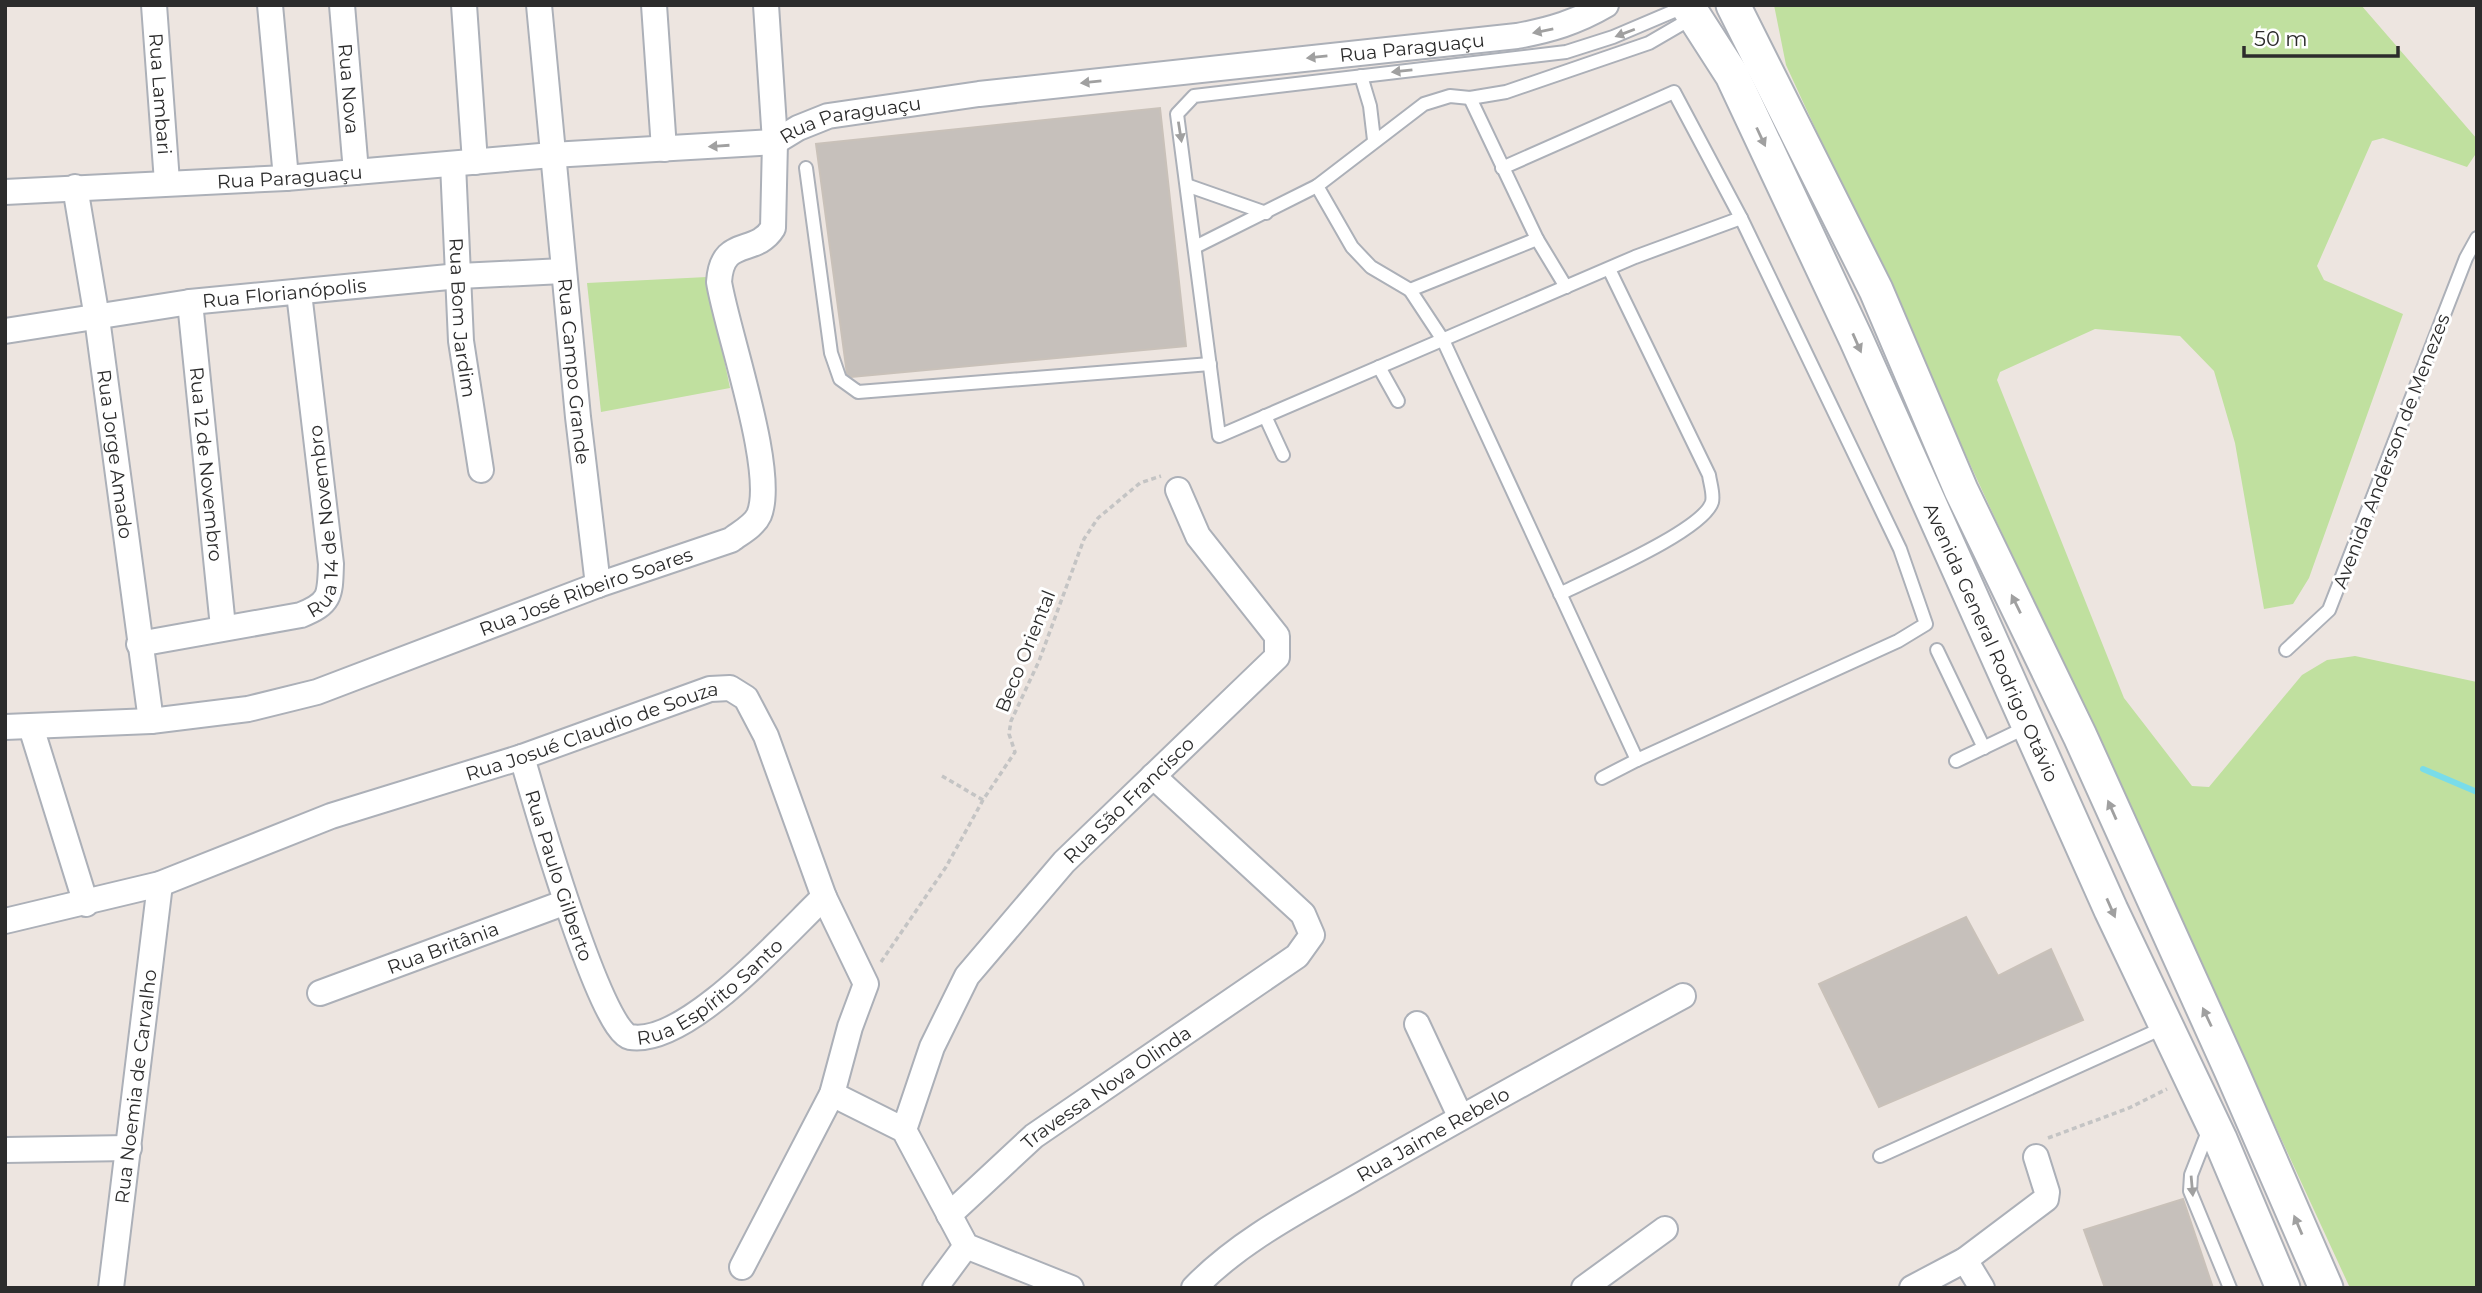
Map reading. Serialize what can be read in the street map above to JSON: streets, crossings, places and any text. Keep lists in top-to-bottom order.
{
  "streets": {
    "main road": ["Avenida General Rodrigo Otávio"],
    "street": [
      "Rua Paraguaçu",
      "Rua Nova",
      "Rua Lambari",
      "Rua Florianópolis",
      "Rua Bom Jardim",
      "Rua Campo Grande",
      "Rua Jorge Amado",
      "Rua 12 de Novembro",
      "Rua 14 de Novembro",
      "Rua José Ribeiro Soares",
      "Rua Josué Claudio de Souza",
      "Rua São Francisco",
      "Rua Paulo Gilberto",
      "Rua Britânia",
      "Rua Espírito Santo",
      "Rua Noemia de Carvalho",
      "Travessa Nova Olinda",
      "Rua Jaime Rebelo"
    ],
    "lane": ["Avenida Anderson de Menezes"],
    "path": ["Beco Oriental"]
  },
  "crossings": [
    ["Rua Paraguaçu", "Rua Nova"],
    ["Rua Paraguaçu", "Rua Lambari"],
    ["Rua Paraguaçu", "Rua Bom Jardim"],
    ["Rua Paraguaçu", "Rua Campo Grande"],
    ["Rua Paraguaçu", "Rua Jorge Amado"],
    ["Rua Paraguaçu", "Rua José Ribeiro Soares"],
    ["Rua Florianópolis", "Rua Bom Jardim"],
    ["Rua Florianópolis", "Rua Campo Grande"],
    ["Rua Florianópolis", "Rua Jorge Amado"],
    ["Rua Florianópolis", "Rua 12 de Novembro"],
    ["Rua Florianópolis", "Rua 14 de Novembro"],
    ["Rua Campo Grande", "Rua José Ribeiro Soares"],
    ["Rua Jorge Amado", "Rua 14 de Novembro"],
    ["Rua Jorge Amado", "Rua José Ribeiro Soares"],
    ["Rua 12 de Novembro", "Rua 14 de Novembro"],
    ["Beco Oriental", "Rua Josué Claudio de Souza"],
    ["Beco Oriental", "Rua São Francisco"],
    ["Rua Josué Claudio de Souza", "Rua Paulo Gilberto"],
    ["Rua Josué Claudio de Souza", "Rua Espírito Santo"],
    ["Rua Josué Claudio de Souza", "Rua Noemia de Carvalho"],
    ["Rua São Francisco", "Travessa Nova Olinda"],
    ["Rua Paulo Gilberto", "Rua Britânia"],
    ["Rua Paulo Gilberto", "Rua Espírito Santo"]
  ],
  "one_way": ["Rua Paraguaçu"],
  "scale_bar": "50 m"
}
